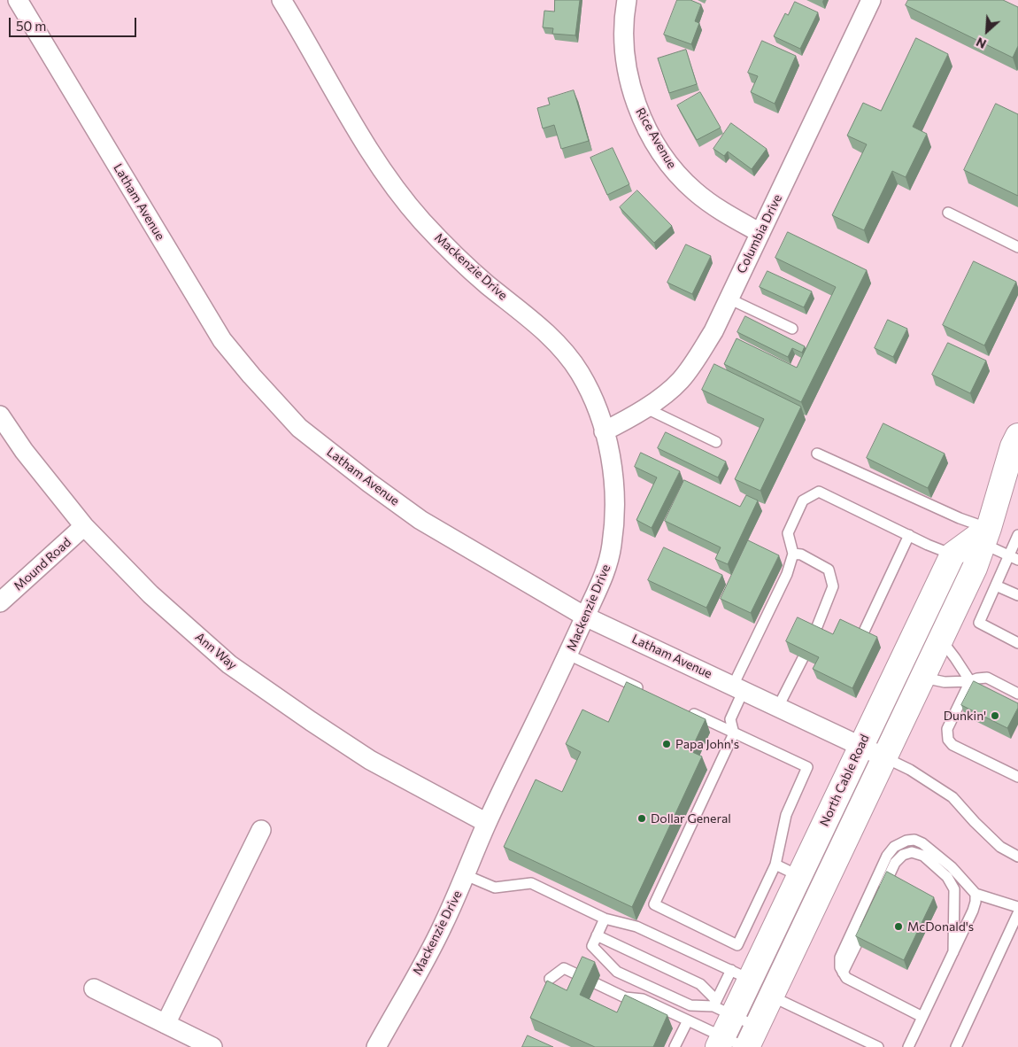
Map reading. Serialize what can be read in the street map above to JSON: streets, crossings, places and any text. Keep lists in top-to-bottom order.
{
  "streets": {
    "street": [
      "Rice Avenue",
      "Latham Avenue",
      "Columbia Drive",
      "Mackenzie Drive",
      "Mound Road",
      "Ann Way",
      "North Cable Road"
    ]
  },
  "crossings": [
    ["Rice Avenue", "Columbia Drive"],
    ["Latham Avenue", "Mackenzie Drive"],
    ["Latham Avenue", "North Cable Road"],
    ["Columbia Drive", "Mackenzie Drive"],
    ["Mackenzie Drive", "Ann Way"],
    ["Mound Road", "Ann Way"]
  ],
  "places": [
    "Dunkin'",
    "Papa John's",
    "Dollar General",
    "McDonald's"
  ],
  "scale_bar": "50 m",
  "north": "bottom left"
}
